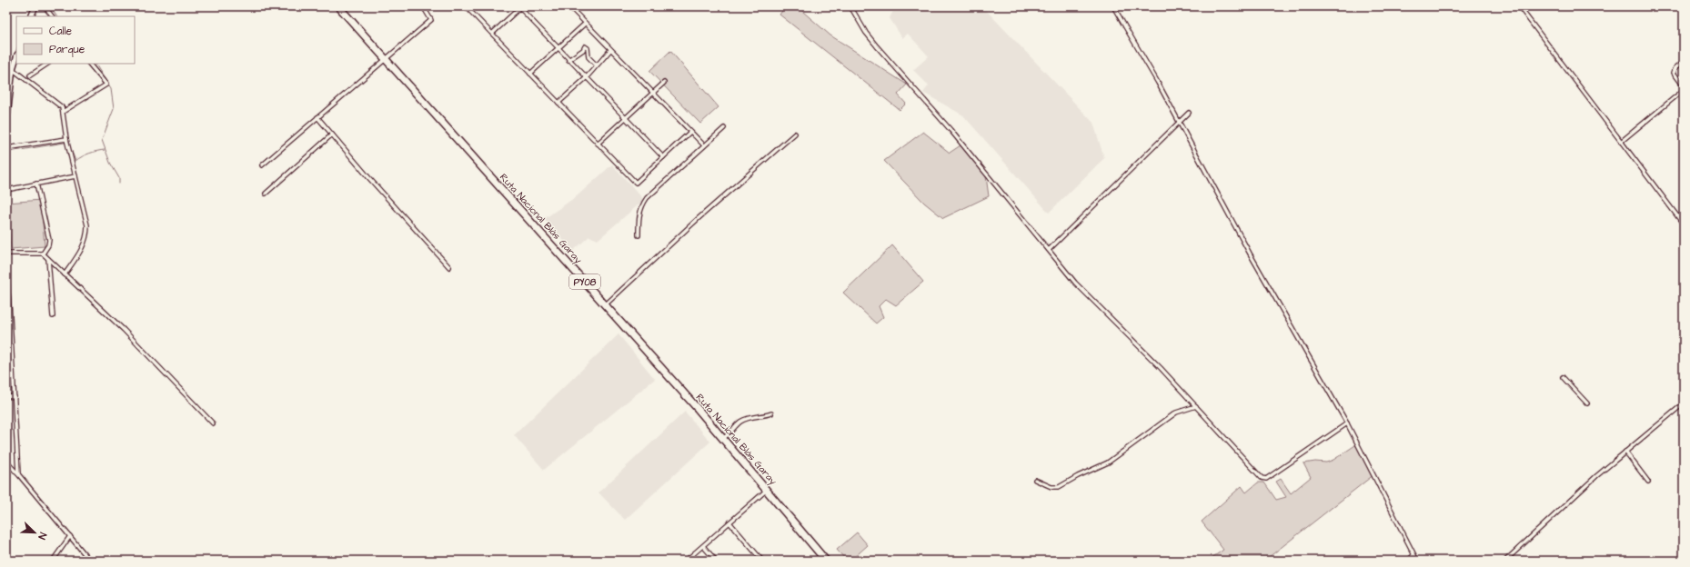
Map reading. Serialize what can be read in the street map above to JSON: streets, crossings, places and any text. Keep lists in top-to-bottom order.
{
  "streets": {
    "highway": ["Ruta Nacional Blás Garay", "PY08"]
  },
  "legend": ["Calle", "Parque"],
  "north": "bottom right"
}
